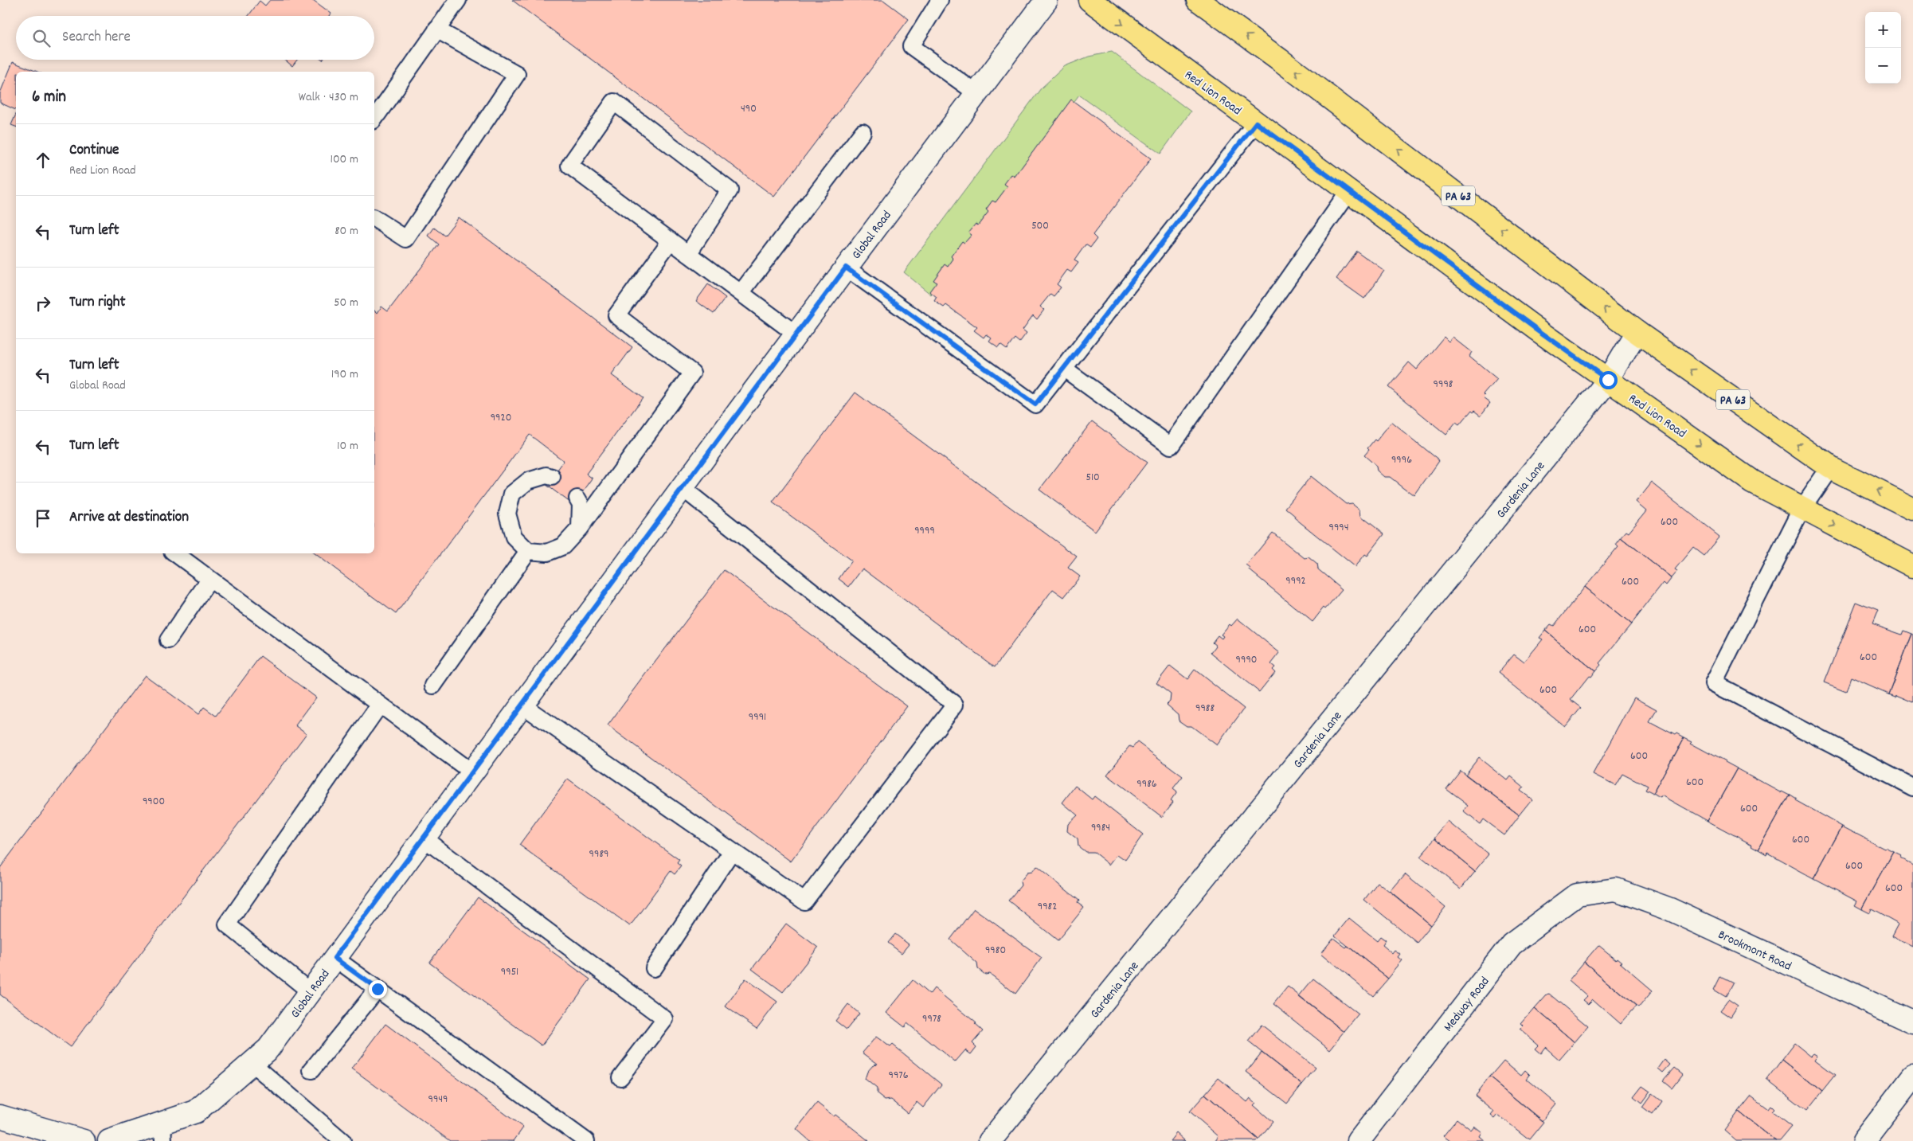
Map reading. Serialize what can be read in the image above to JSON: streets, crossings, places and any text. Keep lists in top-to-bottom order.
{
  "streets": {
    "main road": ["Red Lion Road", "PA 63"],
    "street": [
      "Global Road",
      "Gardenia Lane",
      "Brookmont Road",
      "Medway Road"
    ]
  },
  "crossings": [
    ["Red Lion Road", "Gardenia Lane"],
    ["PA 63", "Gardenia Lane"],
    ["Brookmont Road", "Medway Road"]
  ],
  "house_numbers": [
    "490",
    "500",
    "9998",
    "9920",
    "9996",
    "510",
    "600",
    "9994",
    "9999",
    "9992",
    "600",
    "600",
    "600",
    "9990",
    "600",
    "9988",
    "9991",
    "600",
    "600",
    "9986",
    "9900",
    "600",
    "9984",
    "600",
    "9989",
    "600",
    "600",
    "9982",
    "9980",
    "9951",
    "9978",
    "9976",
    "9949"
  ],
  "page": {
    "map_buttons": ["+", "−"],
    "search": "Search here",
    "heading": ["6 min", "Walk · 430 m"],
    "list": [
      ["Continue", "Red Lion Road", "100 m"],
      ["Turn left", "80 m"],
      ["Turn right", "50 m"],
      ["Turn left", "Global Road", "190 m"],
      ["Turn left", "10 m"],
      "Arrive at destination"
    ]
  }
}
